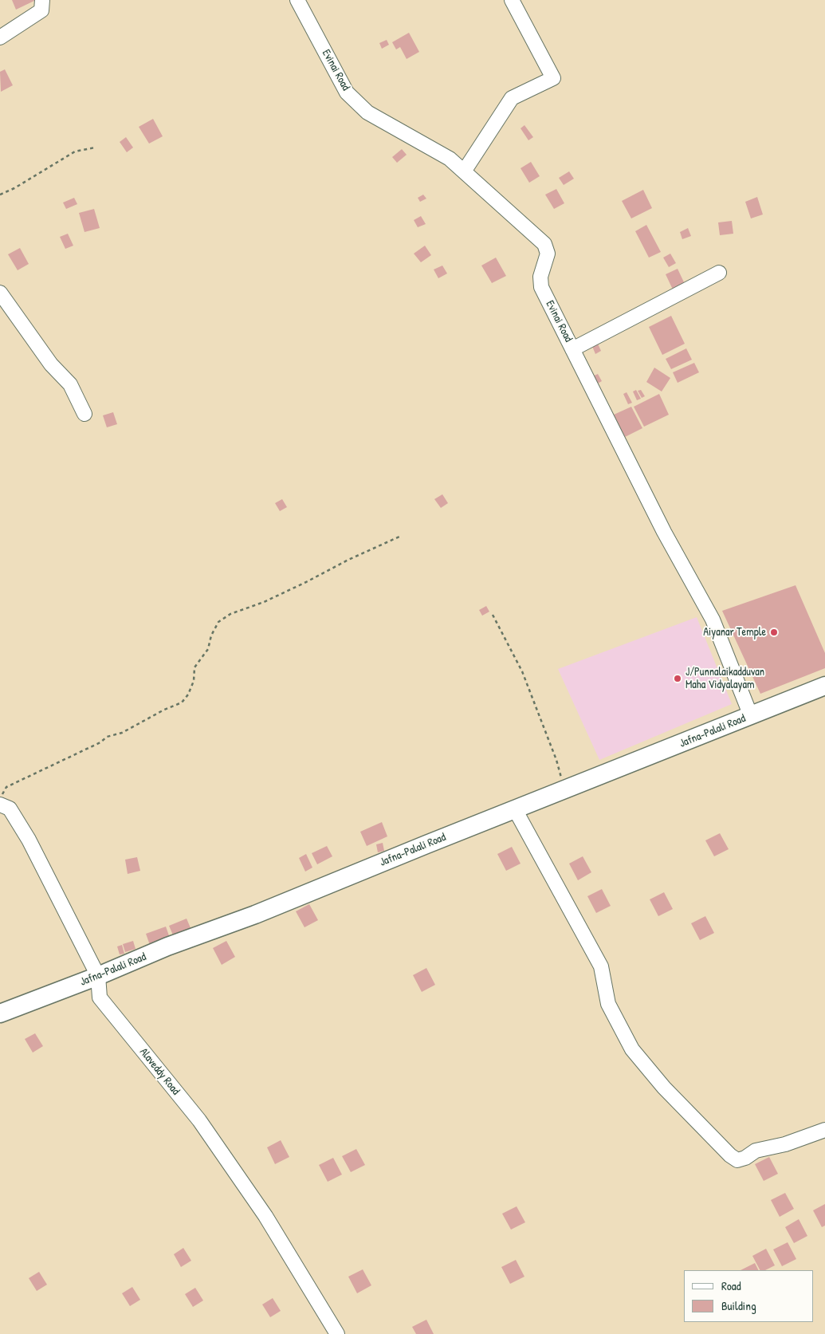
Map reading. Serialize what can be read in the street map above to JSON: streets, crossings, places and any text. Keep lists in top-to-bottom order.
{
  "streets": {
    "main road": ["Jafna-Palali Road"],
    "street": ["Evinai Road", "Alaveddy Road"]
  },
  "crossings": [
    ["Evinai Road", "Jafna-Palali Road"],
    ["Jafna-Palali Road", "Alaveddy Road"]
  ],
  "places": ["Aiyanar Temple", "J/Punnalaikadduvan Maha Vidyalayam"],
  "legend": ["Road", "Building"]
}
